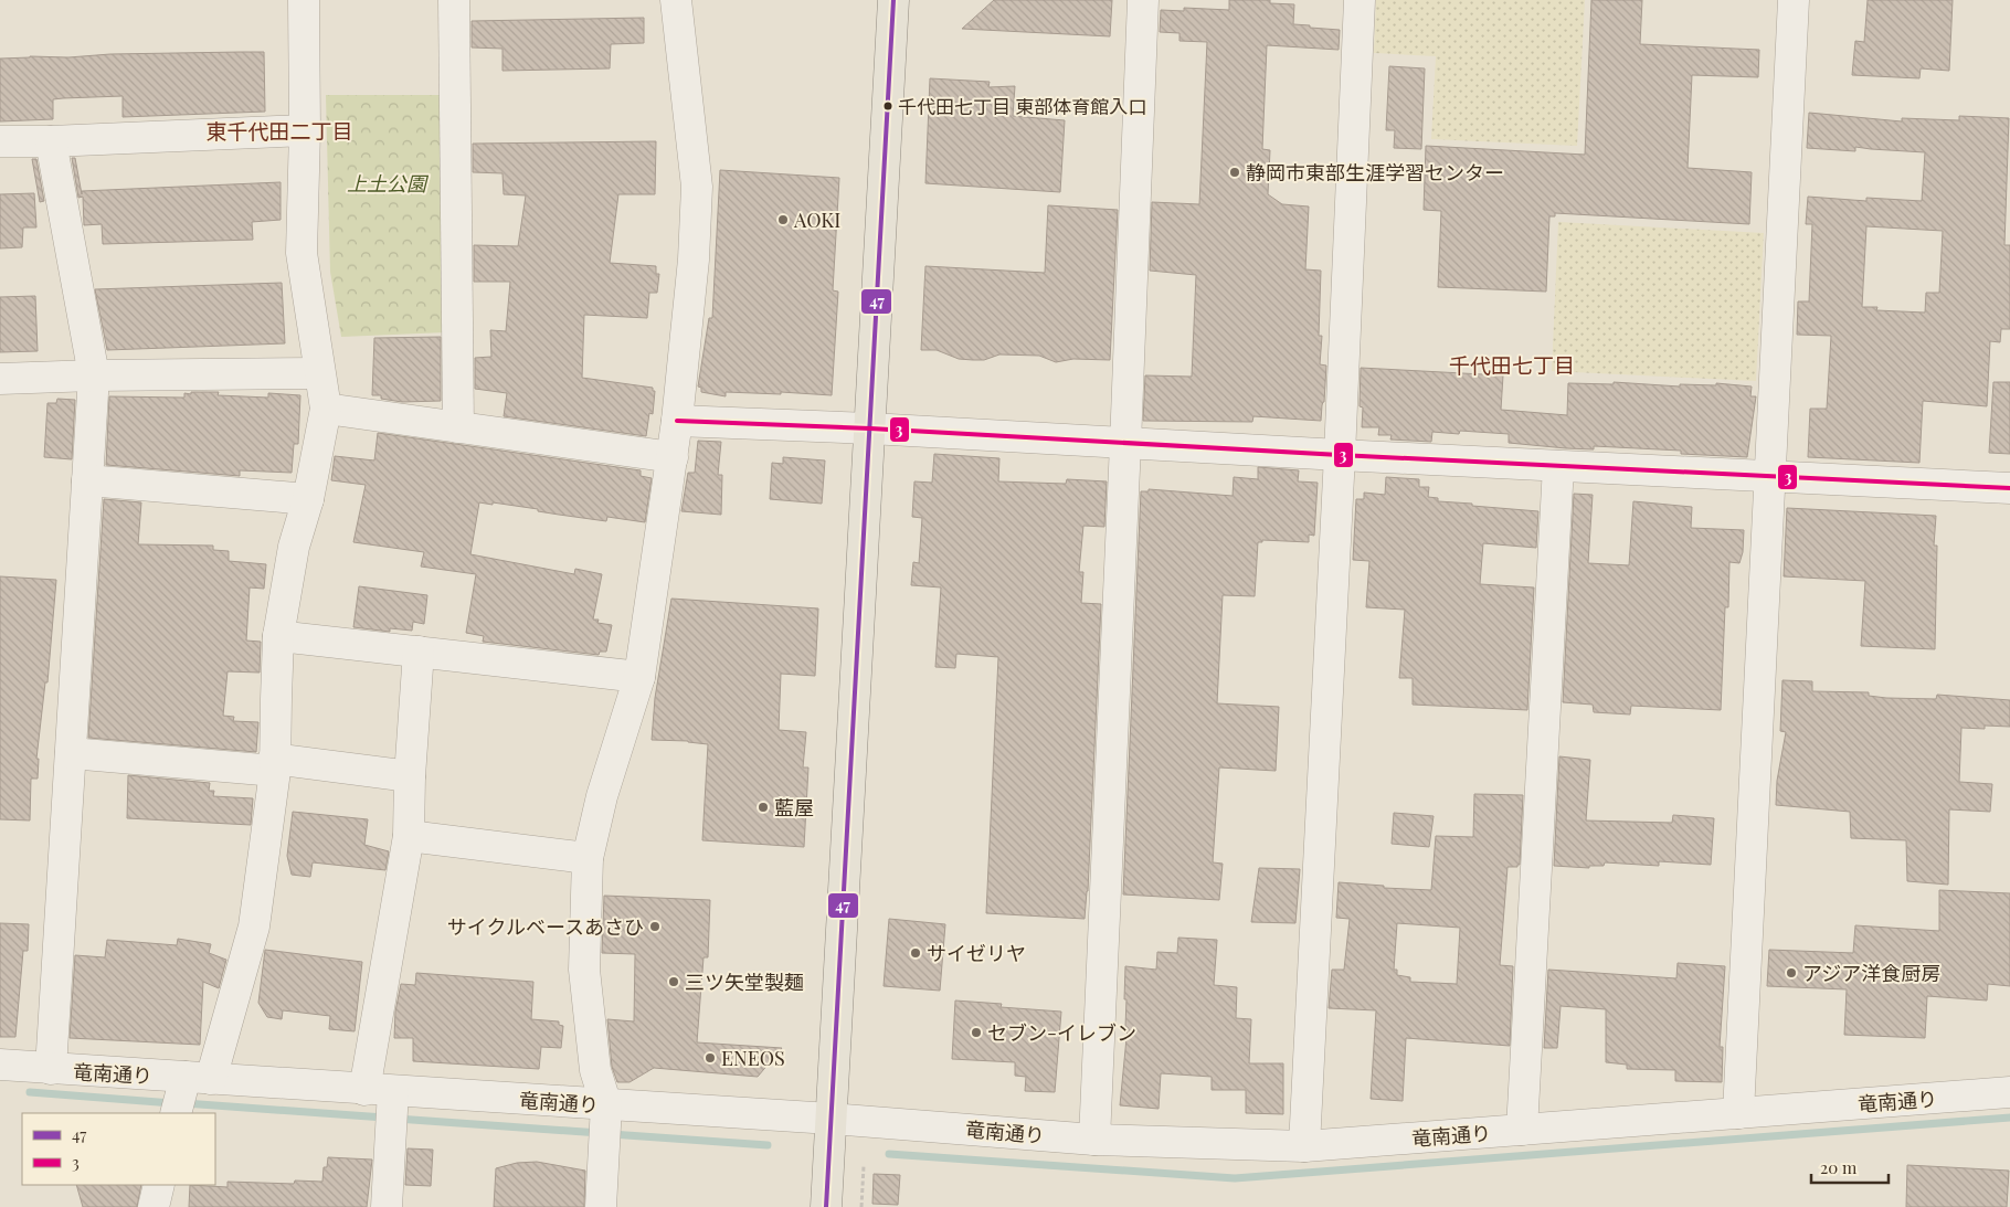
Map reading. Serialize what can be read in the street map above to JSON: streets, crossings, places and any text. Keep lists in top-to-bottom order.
{
  "streets": {
    "street": ["竜南通り"]
  },
  "districts": ["東千代田二丁目", "千代田七丁目"],
  "parks": ["上土公園"],
  "places": [
    "千代田七丁目 東部体育館入口",
    "静岡市東部生涯学習センター",
    "AOKI",
    "藍屋",
    "サイクルベースあさひ",
    "サイゼリヤ",
    "アジア洋食厨房",
    "三ツ矢堂製麺",
    "セブン-イレブン",
    "ENEOS"
  ],
  "lines": ["transit line 47", "transit line 3"],
  "legend": ["47", "3"],
  "scale_bar": "20 m"
}
